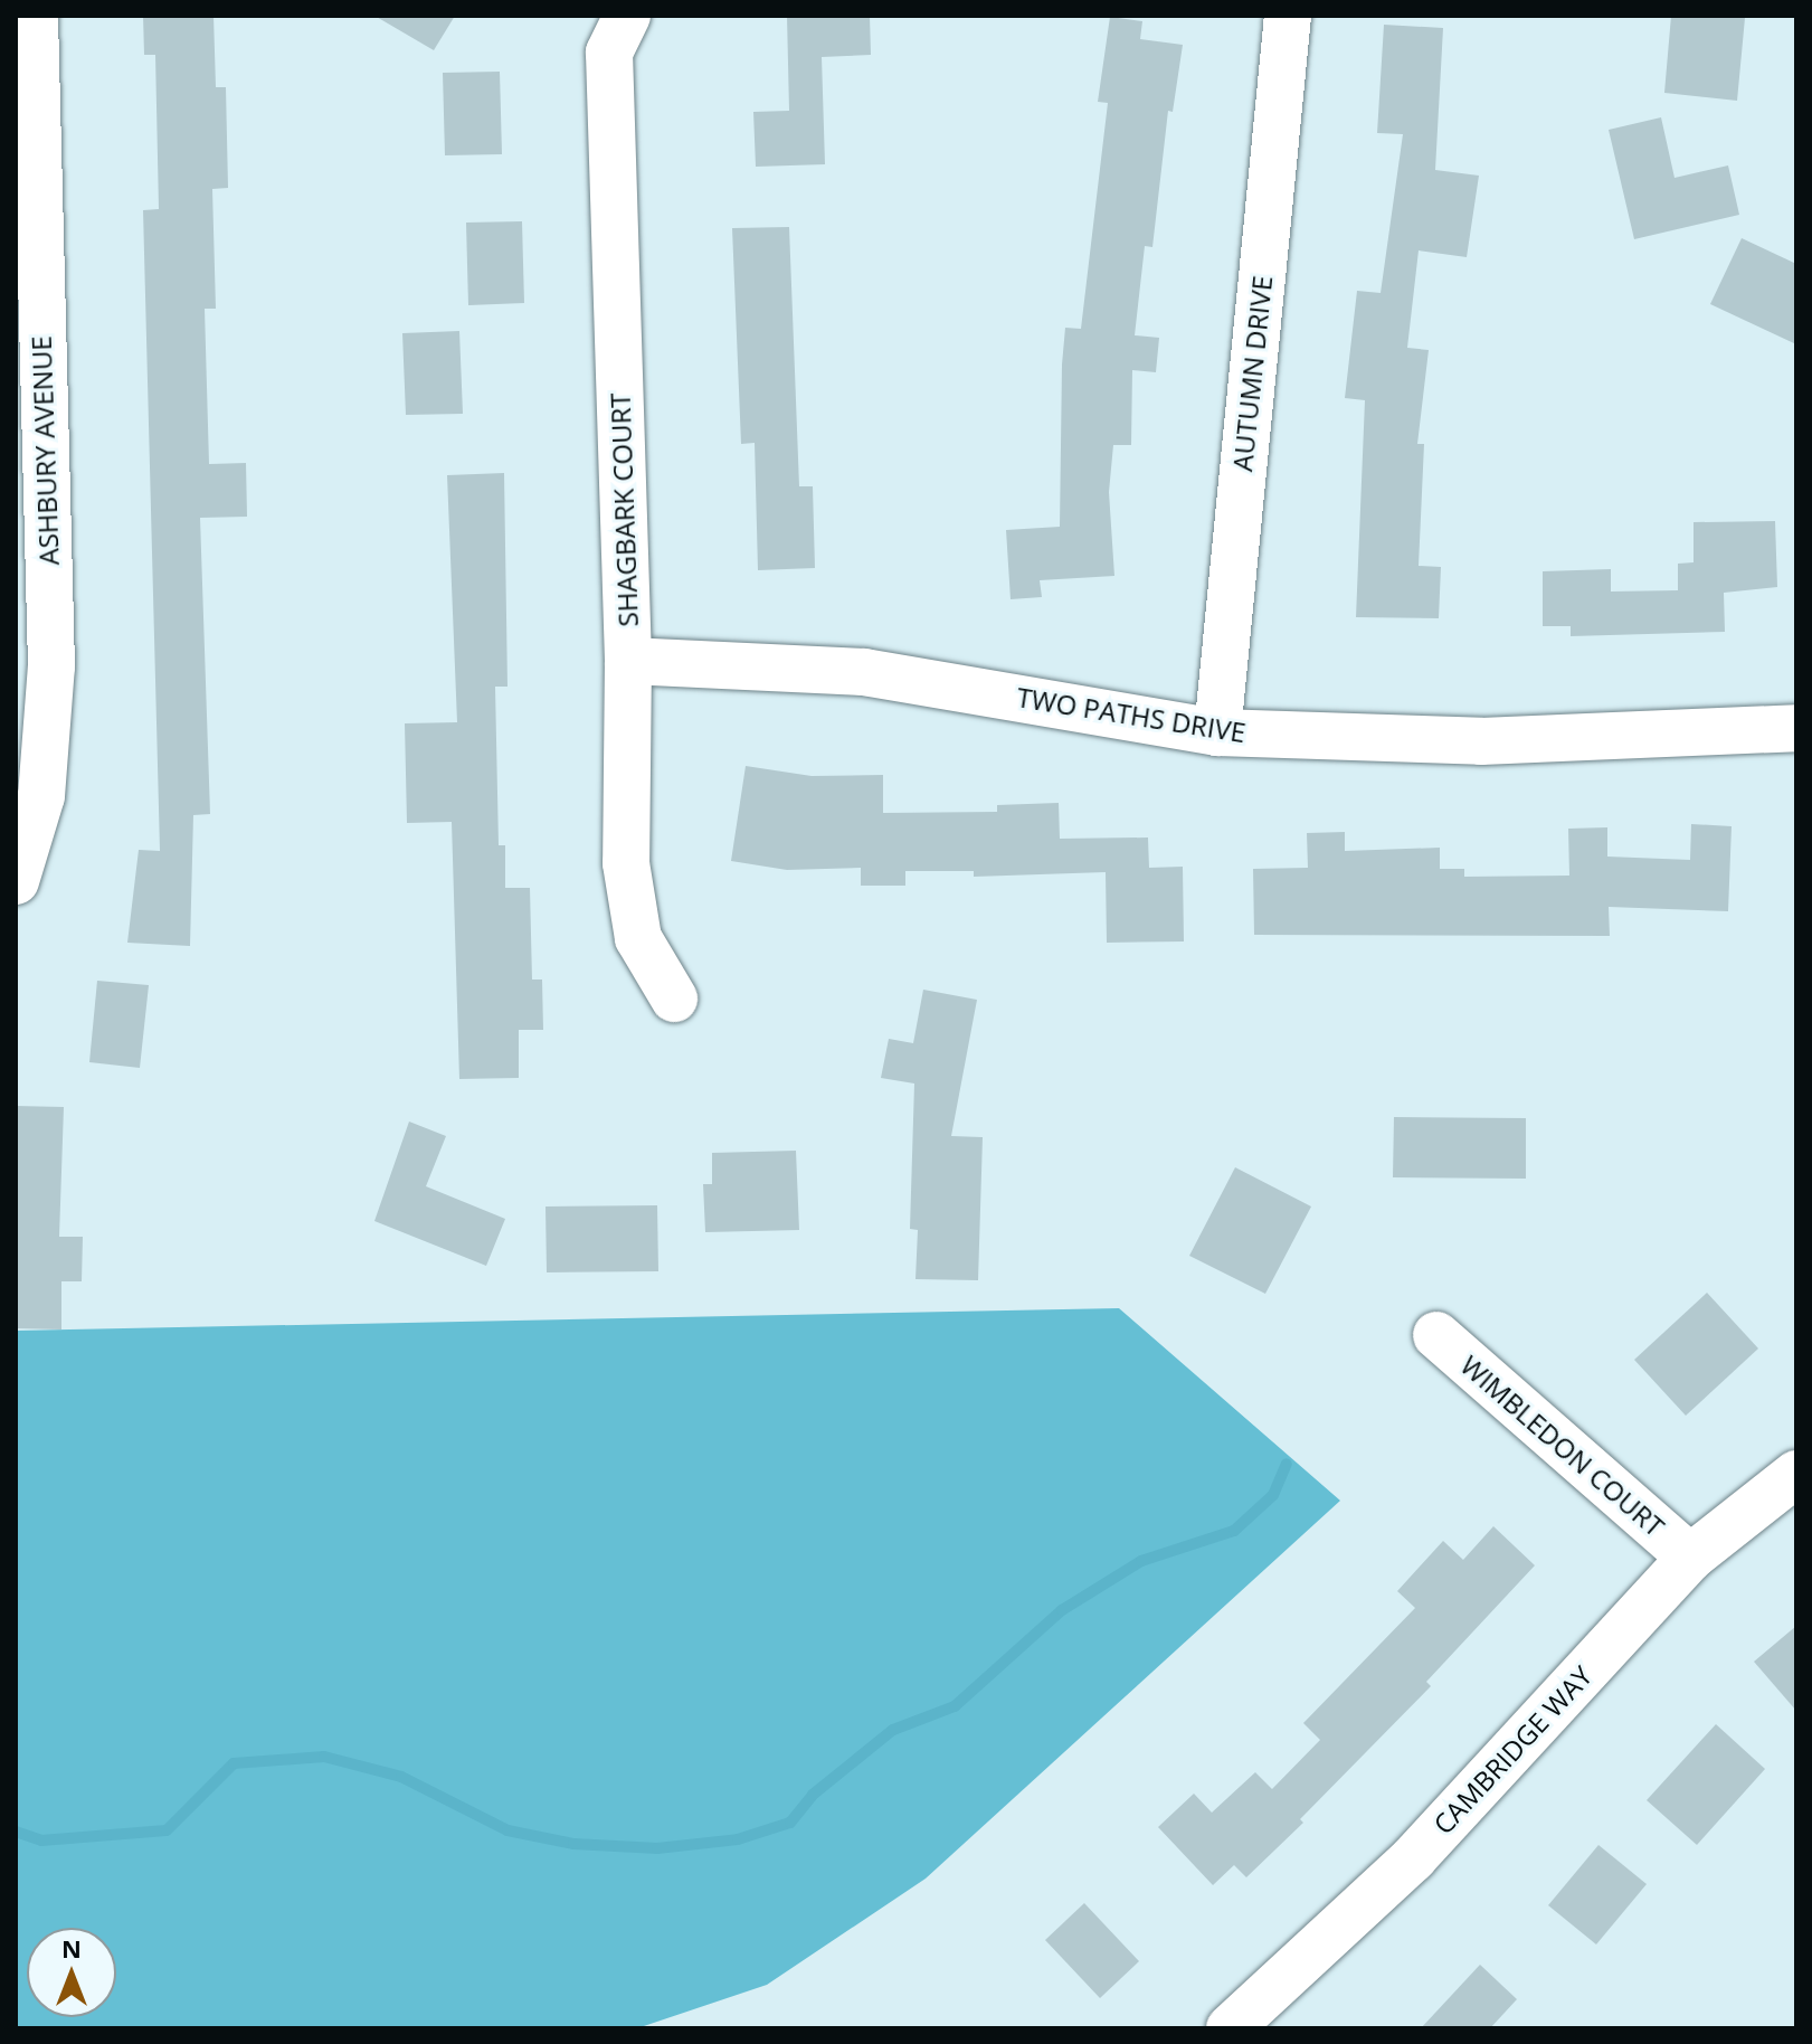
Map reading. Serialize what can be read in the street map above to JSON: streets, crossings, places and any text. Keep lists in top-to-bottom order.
{
  "streets": {
    "street": [
      "AUTUMN DRIVE",
      "ASHBURY AVENUE",
      "SHAGBARK COURT",
      "TWO PATHS DRIVE",
      "WIMBLEDON COURT",
      "CAMBRIDGE WAY"
    ]
  },
  "crossings": [
    ["AUTUMN DRIVE", "TWO PATHS DRIVE"],
    ["SHAGBARK COURT", "TWO PATHS DRIVE"],
    ["WIMBLEDON COURT", "CAMBRIDGE WAY"]
  ],
  "north": "top"
}
